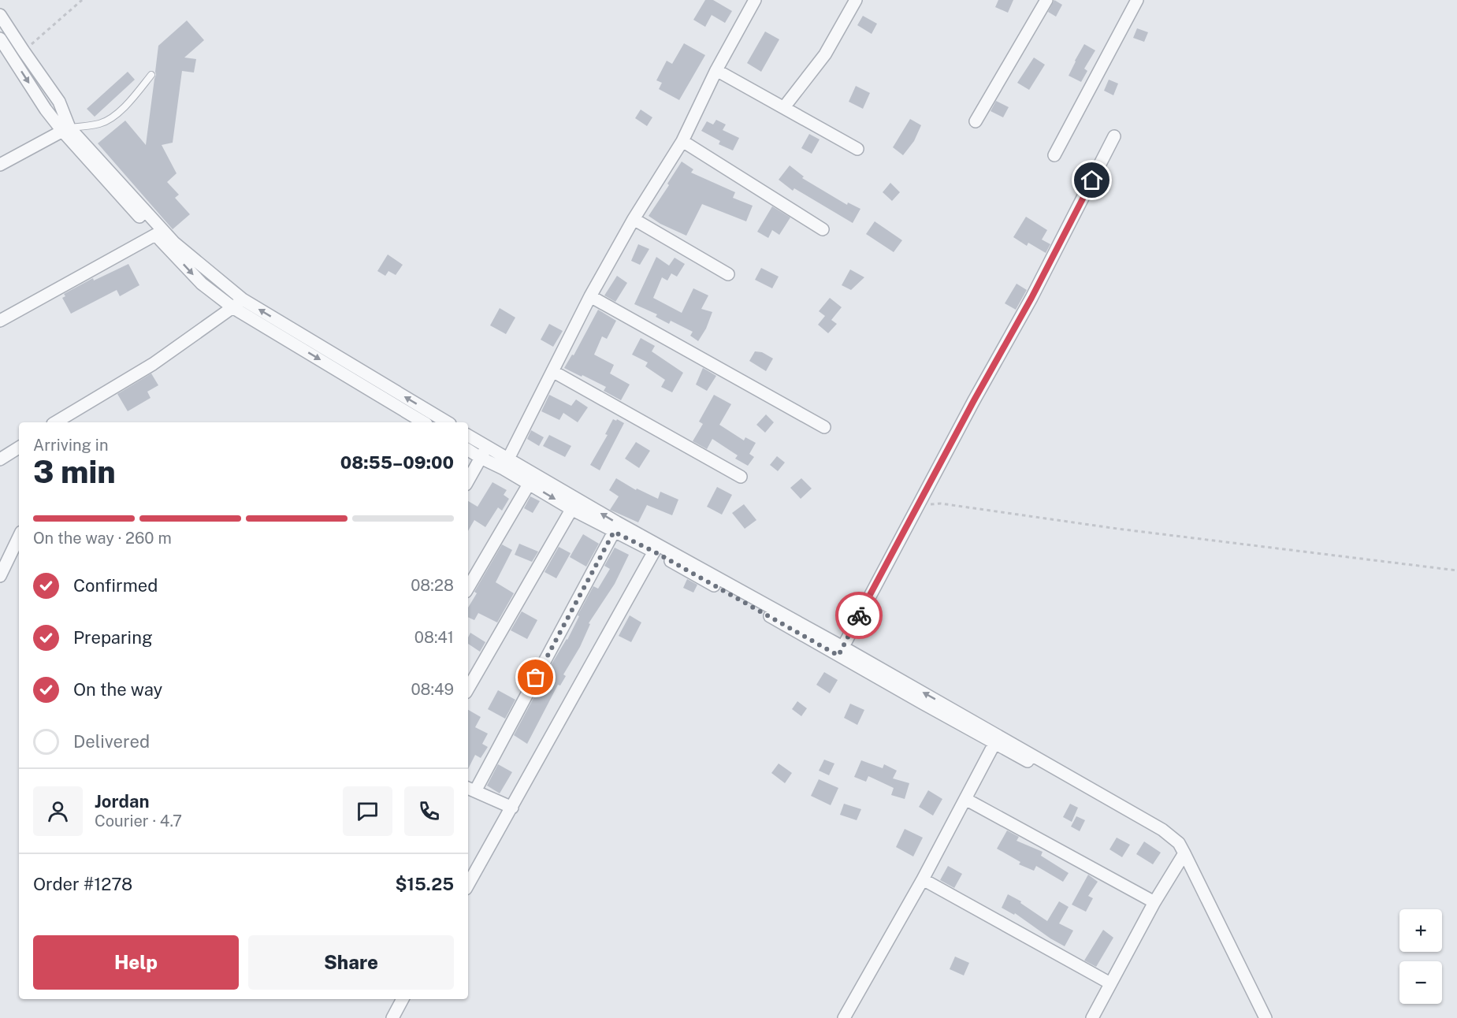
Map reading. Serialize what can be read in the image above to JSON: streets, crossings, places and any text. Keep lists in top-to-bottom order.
{
  "page": {
    "heading": ["3 min", "Arriving in", "08:55–09:00"],
    "panel": [
      "Jordan",
      "Courier · 4.7",
      "Order #1278",
      "$15.25"
    ],
    "bar": "On the way · 260 m",
    "list": [
      ["Confirmed", "08:28"],
      ["Preparing", "08:41"],
      ["On the way", "08:49"],
      "Delivered"
    ],
    "map_buttons": ["+", "−"],
    "buttons": ["Help", "Share"]
  }
}
